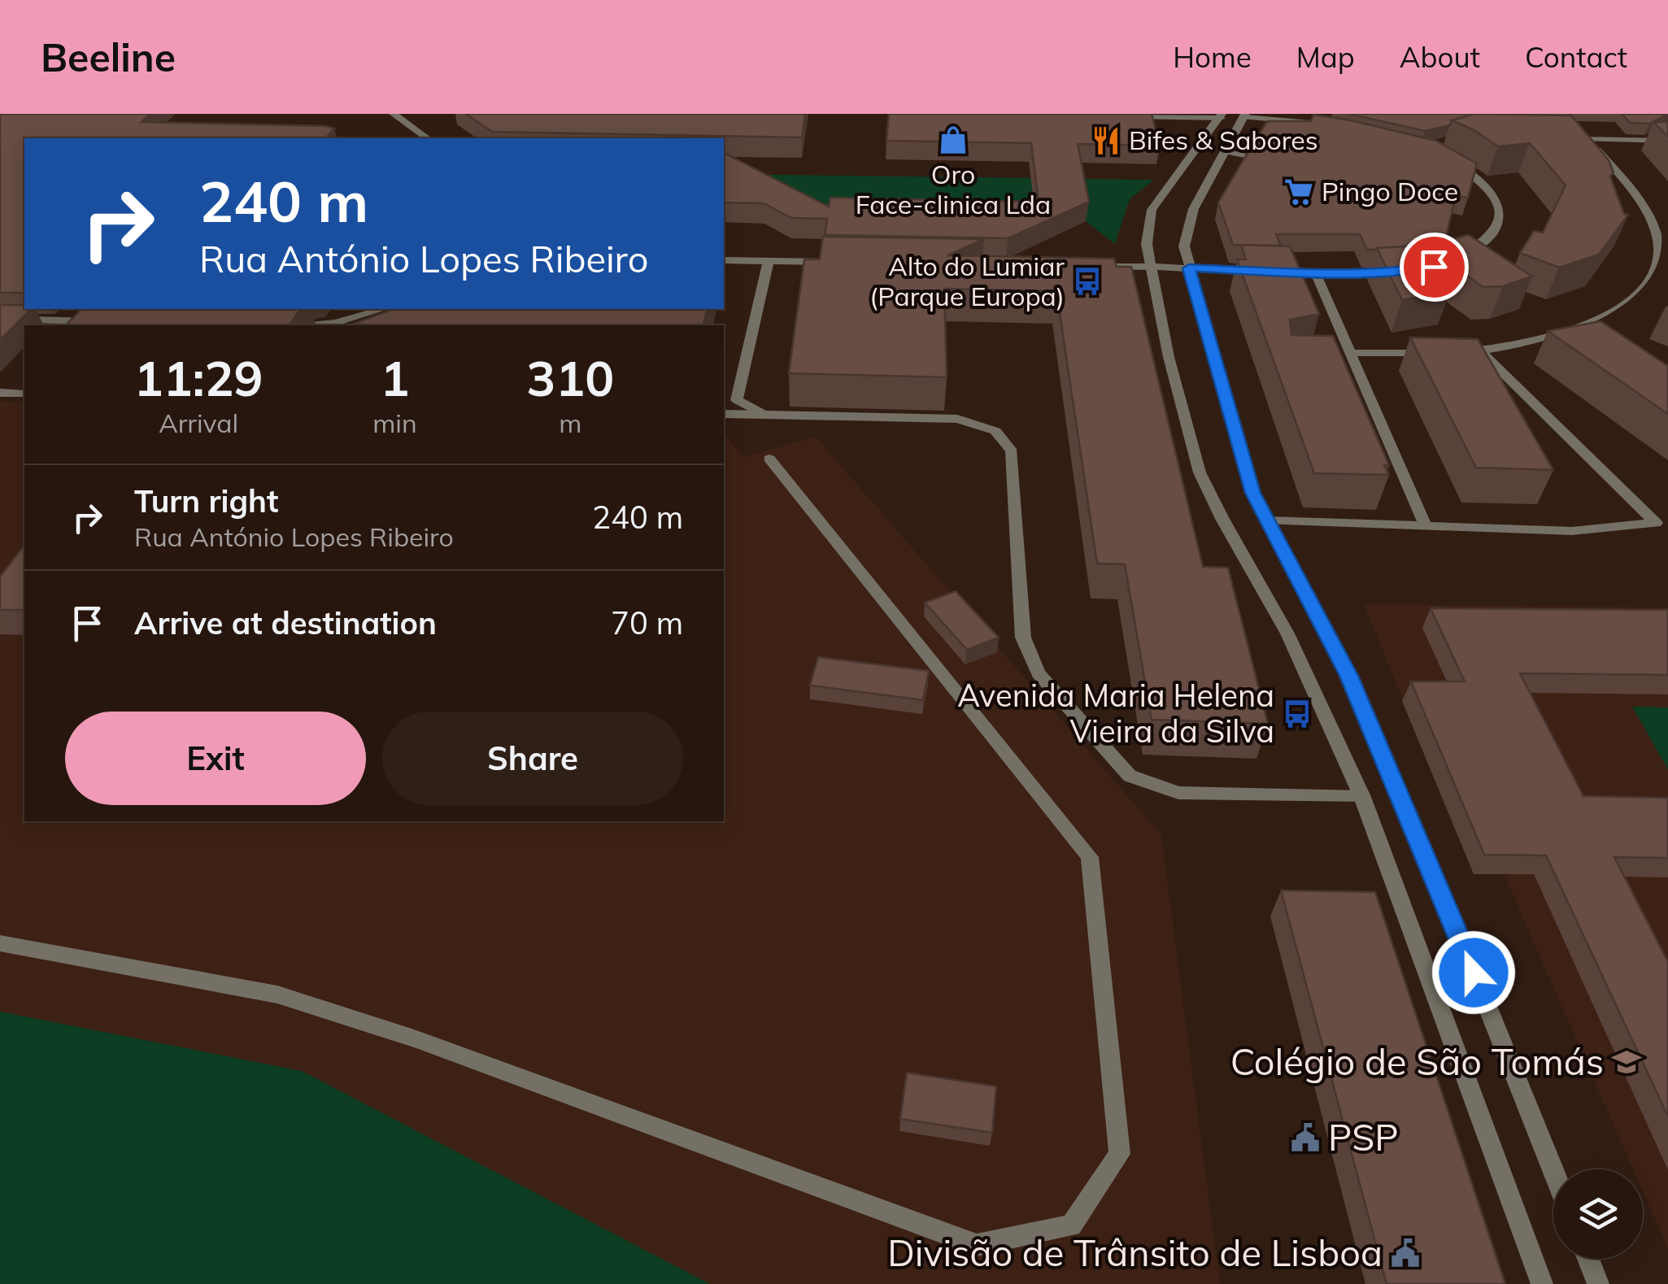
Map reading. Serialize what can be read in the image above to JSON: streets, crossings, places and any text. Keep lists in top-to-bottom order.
{
  "places": {
    "shop": ["Oro Face-clinica Lda"],
    "restaurant": ["Bifes & Sabores"],
    "supermarket": ["Pingo Doce"],
    "bus stop": ["Alto do Lumiar (Parque Europa)", "Avenida Maria Helena Vieira da Silva"],
    "school or university": ["Colégio de São Tomás"],
    "public building": ["PSP", "Divisão de Trânsito de Lisboa"]
  },
  "page": {
    "header": "Beeline",
    "nav": [
      "Home",
      "Map",
      "About",
      "Contact"
    ],
    "turn": ["240 m", "Rua António Lopes Ribeiro"],
    "eta": [
      "11:29",
      "Arrival",
      "1",
      "min",
      "310",
      "m"
    ],
    "list": [
      {
        "name": "Turn right",
        "note": "Rua António Lopes Ribeiro",
        "value": "240 m"
      },
      {
        "name": "Arrive at destination",
        "value": "70 m"
      }
    ],
    "buttons": ["Exit", "Share"]
  }
}
